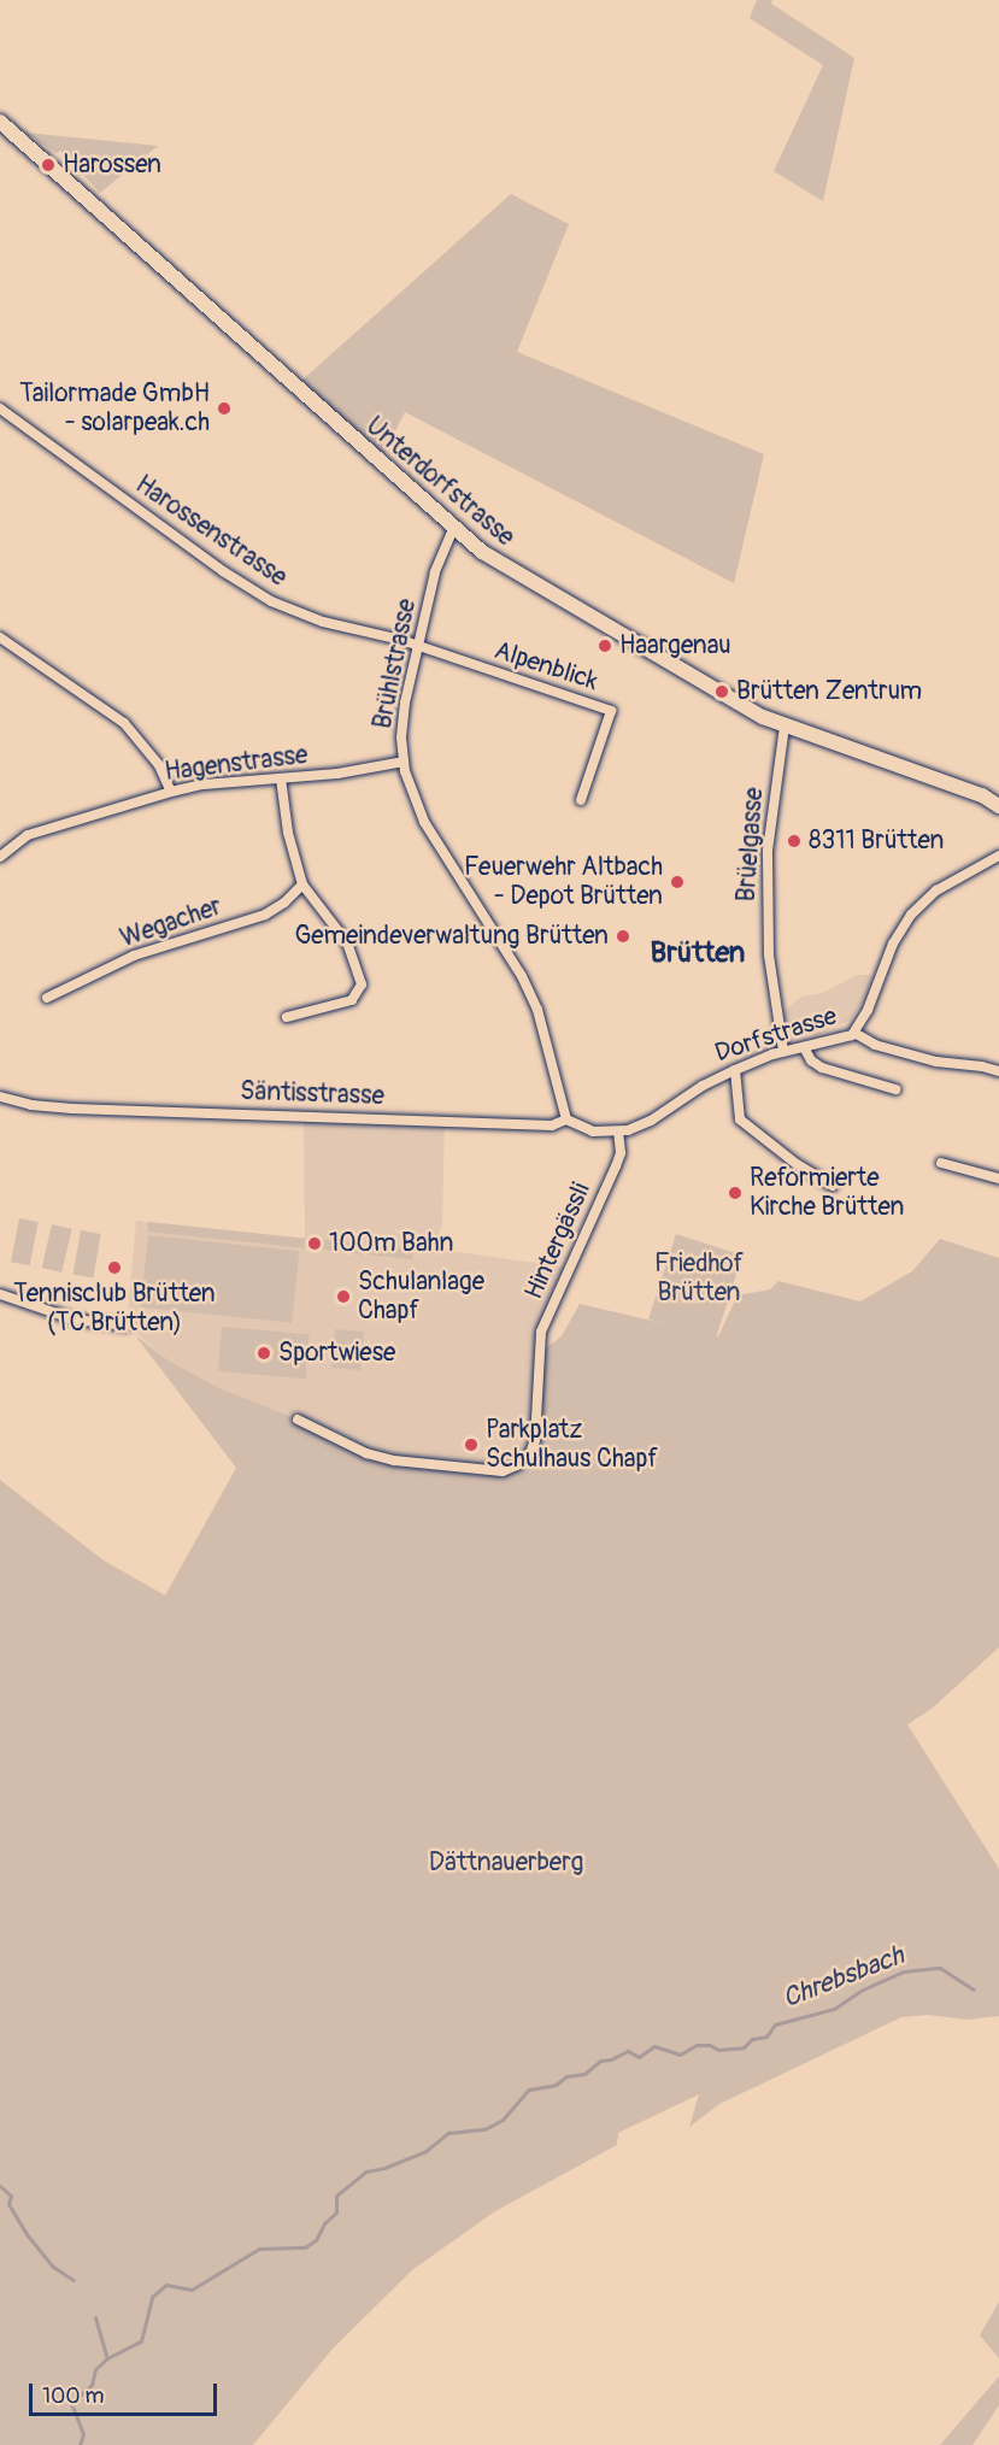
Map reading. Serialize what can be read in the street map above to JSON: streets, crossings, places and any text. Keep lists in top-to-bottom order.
{
  "streets": {
    "street": [
      "Unterdorfstrasse",
      "Harossenstrasse",
      "Brühlstrasse",
      "Alpenblick",
      "Hagenstrasse",
      "Brüelgasse",
      "Wegacher",
      "Dorfstrasse",
      "Säntisstrasse",
      "Hintergässli"
    ]
  },
  "crossings": [
    ["Unterdorfstrasse", "Brühlstrasse"],
    ["Unterdorfstrasse", "Brüelgasse"],
    ["Harossenstrasse", "Brühlstrasse"],
    ["Harossenstrasse", "Alpenblick"],
    ["Brühlstrasse", "Alpenblick"],
    ["Brühlstrasse", "Hagenstrasse"],
    ["Brühlstrasse", "Säntisstrasse"],
    ["Brüelgasse", "Dorfstrasse"],
    ["Dorfstrasse", "Säntisstrasse"],
    ["Dorfstrasse", "Hintergässli"],
    ["Säntisstrasse", "Hintergässli"]
  ],
  "districts": ["Brütten"],
  "water": ["Chrebsbach"],
  "parks": ["Friedhof Brütten", "Dättnauerberg"],
  "places": [
    "Harossen",
    "Tailormade GmbH - solarpeak.ch",
    "Haargenau",
    "Brütten Zentrum",
    "8311 Brütten",
    "Feuerwehr Altbach - Depot Brütten",
    "Gemeindeverwaltung Brütten",
    "Reformierte Kirche Brütten",
    "100m Bahn",
    "Tennisclub Brütten (TC Brütten)",
    "Schulanlage Chapf",
    "Sportwiese",
    "Parkplatz Schulhaus Chapf"
  ],
  "scale_bar": "100 m"
}
